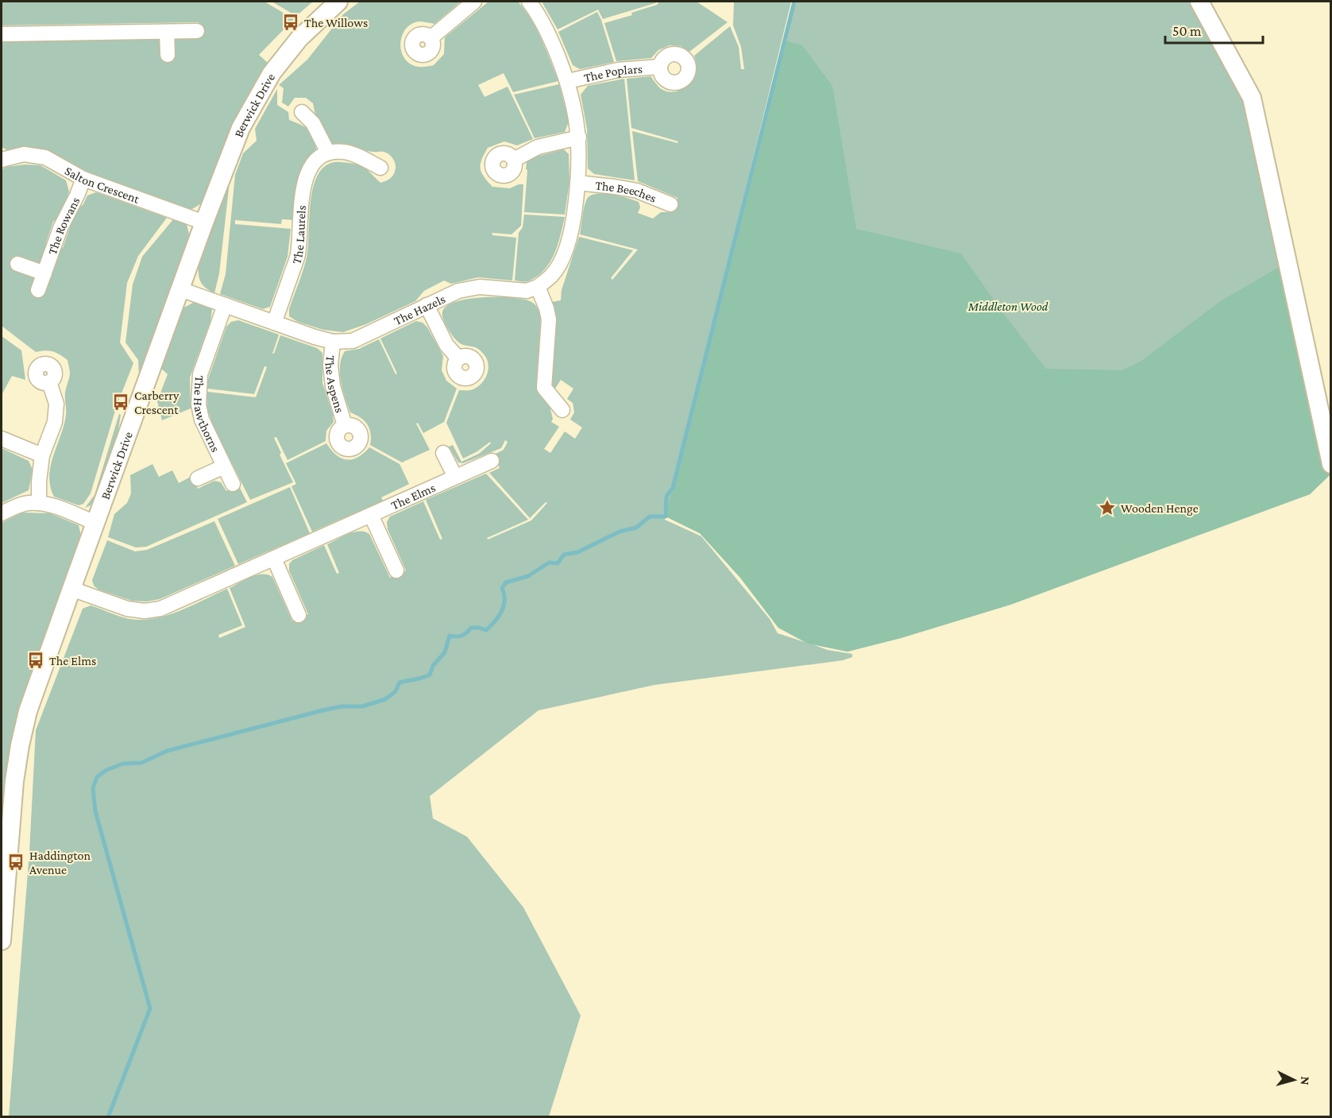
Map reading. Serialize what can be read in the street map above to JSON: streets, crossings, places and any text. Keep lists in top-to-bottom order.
{
  "streets": {
    "street": [
      "The Poplars",
      "Berwick Drive",
      "Salton Crescent",
      "The Beeches",
      "The Rowans",
      "The Laurels",
      "The Hazels",
      "The Aspens",
      "The Hawthorns",
      "The Elms"
    ]
  },
  "crossings": [
    ["Berwick Drive", "Salton Crescent"],
    ["Berwick Drive", "The Hazels"],
    ["Berwick Drive", "The Elms"],
    ["Salton Crescent", "The Rowans"],
    ["The Laurels", "The Hazels"],
    ["The Hazels", "The Aspens"],
    ["The Hazels", "The Hawthorns"]
  ],
  "parks": ["Middleton Wood"],
  "places": {
    "bus stop": [
      "The Willows",
      "Carberry Crescent",
      "The Elms",
      "Haddington Avenue"
    ],
    "place": ["Wooden Henge"]
  },
  "scale_bar": "50 m",
  "north": "right"
}
